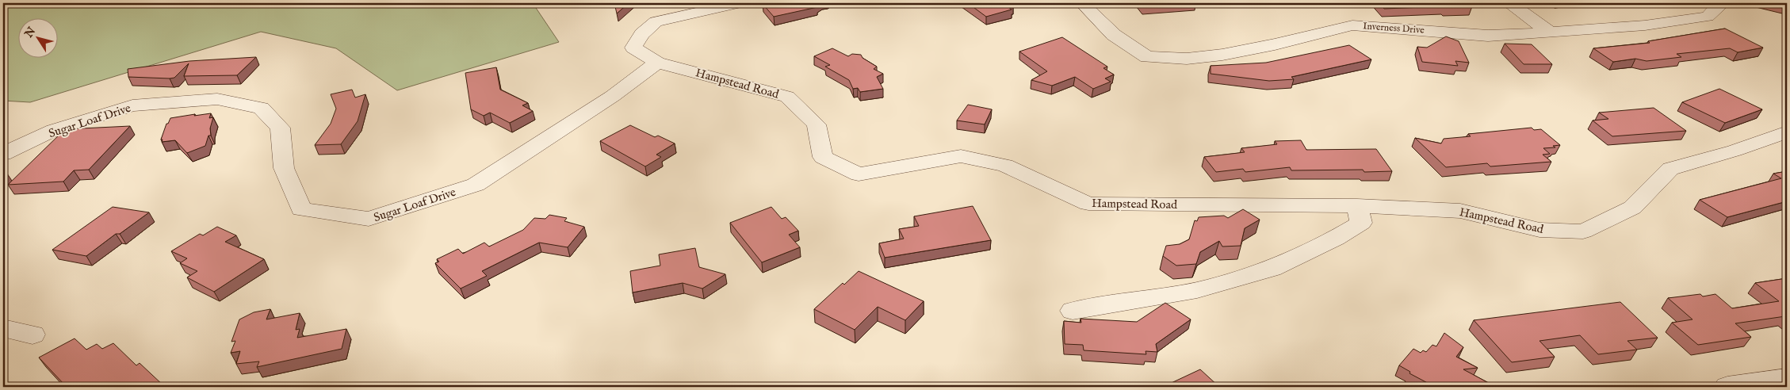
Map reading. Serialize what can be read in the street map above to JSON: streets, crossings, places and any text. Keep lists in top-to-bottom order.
{
  "streets": {
    "street": ["Inverness Drive", "Hampstead Road", "Sugar Loaf Drive"]
  },
  "crossings": [
    ["Hampstead Road", "Sugar Loaf Drive"]
  ],
  "north": "top left"
}
